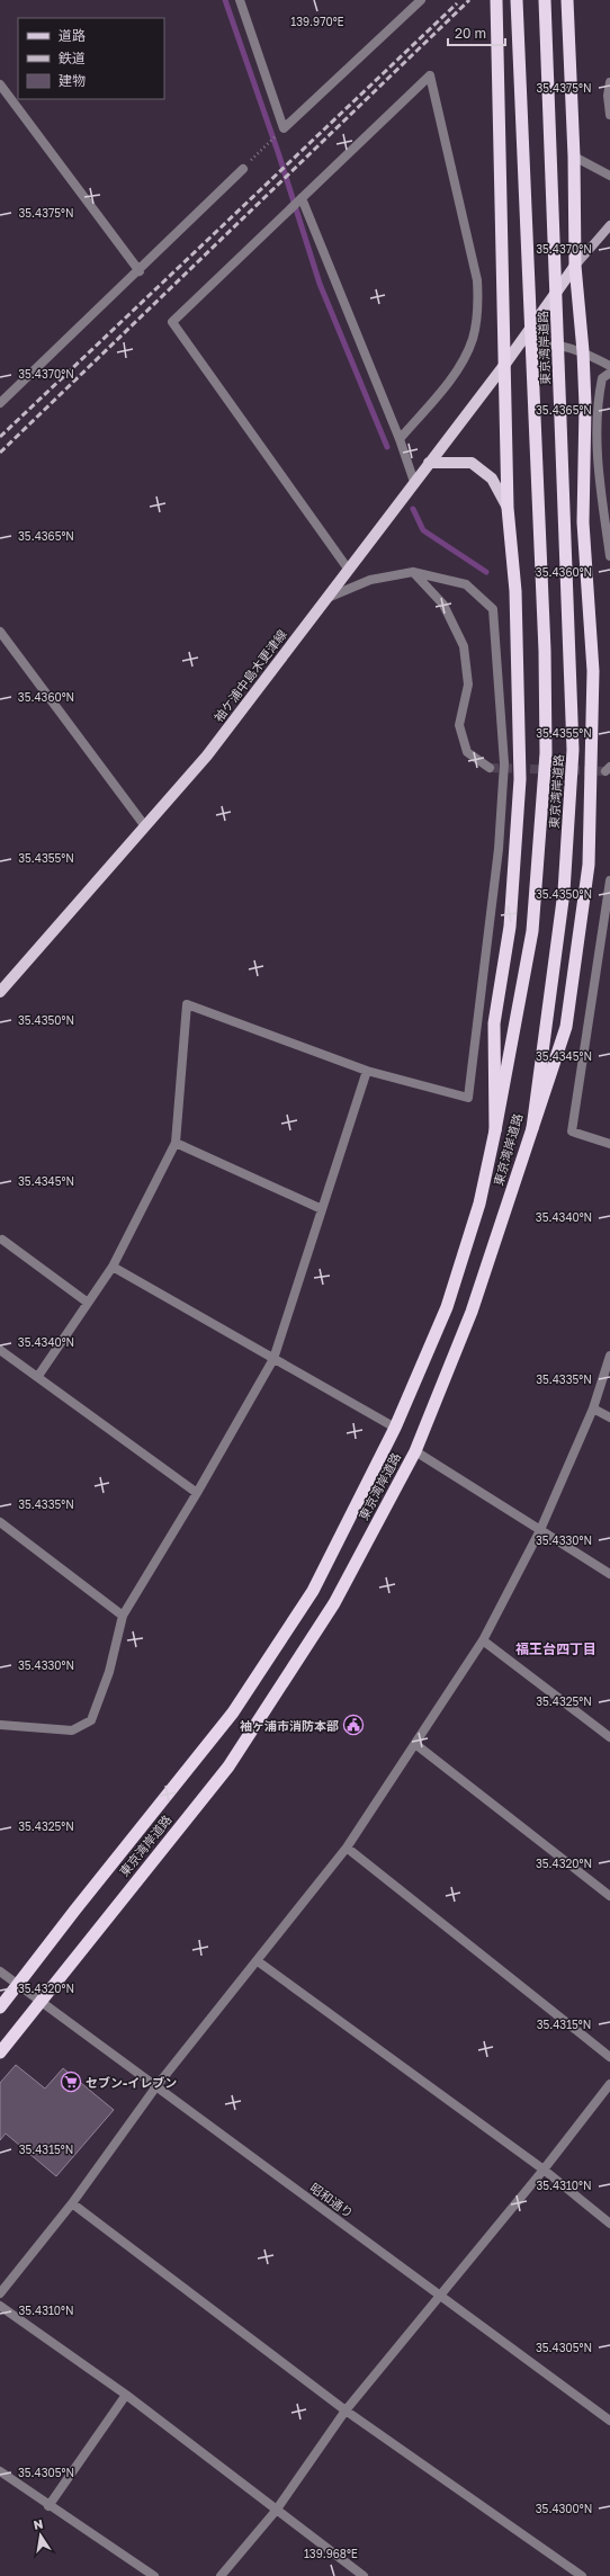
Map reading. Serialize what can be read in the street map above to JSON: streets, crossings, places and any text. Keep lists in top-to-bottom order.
{
  "streets": {
    "highway": ["東京湾岸道路"],
    "main road": ["袖ケ浦中島木更津線"],
    "street": ["昭和通り"]
  },
  "crossings": [
    ["東京湾岸道路", "昭和通り"]
  ],
  "districts": ["福王台四丁目"],
  "places": {
    "public building": ["袖ヶ浦市消防本部"],
    "supermarket": ["セブン-イレブン"]
  },
  "legend": ["道路", "鉄道", "建物"],
  "scale_bar": "20 m",
  "north": "top",
  "coordinates": [
    "139.970°E",
    "35.4375°N",
    "35.4370°N",
    "35.4365°N",
    "35.4360°N",
    "35.4355°N",
    "35.4350°N",
    "35.4345°N",
    "35.4340°N",
    "35.4335°N",
    "35.4330°N",
    "35.4325°N",
    "35.4320°N",
    "35.4315°N",
    "35.4310°N",
    "35.4305°N",
    "35.4300°N",
    "139.968°E"
  ]
}
